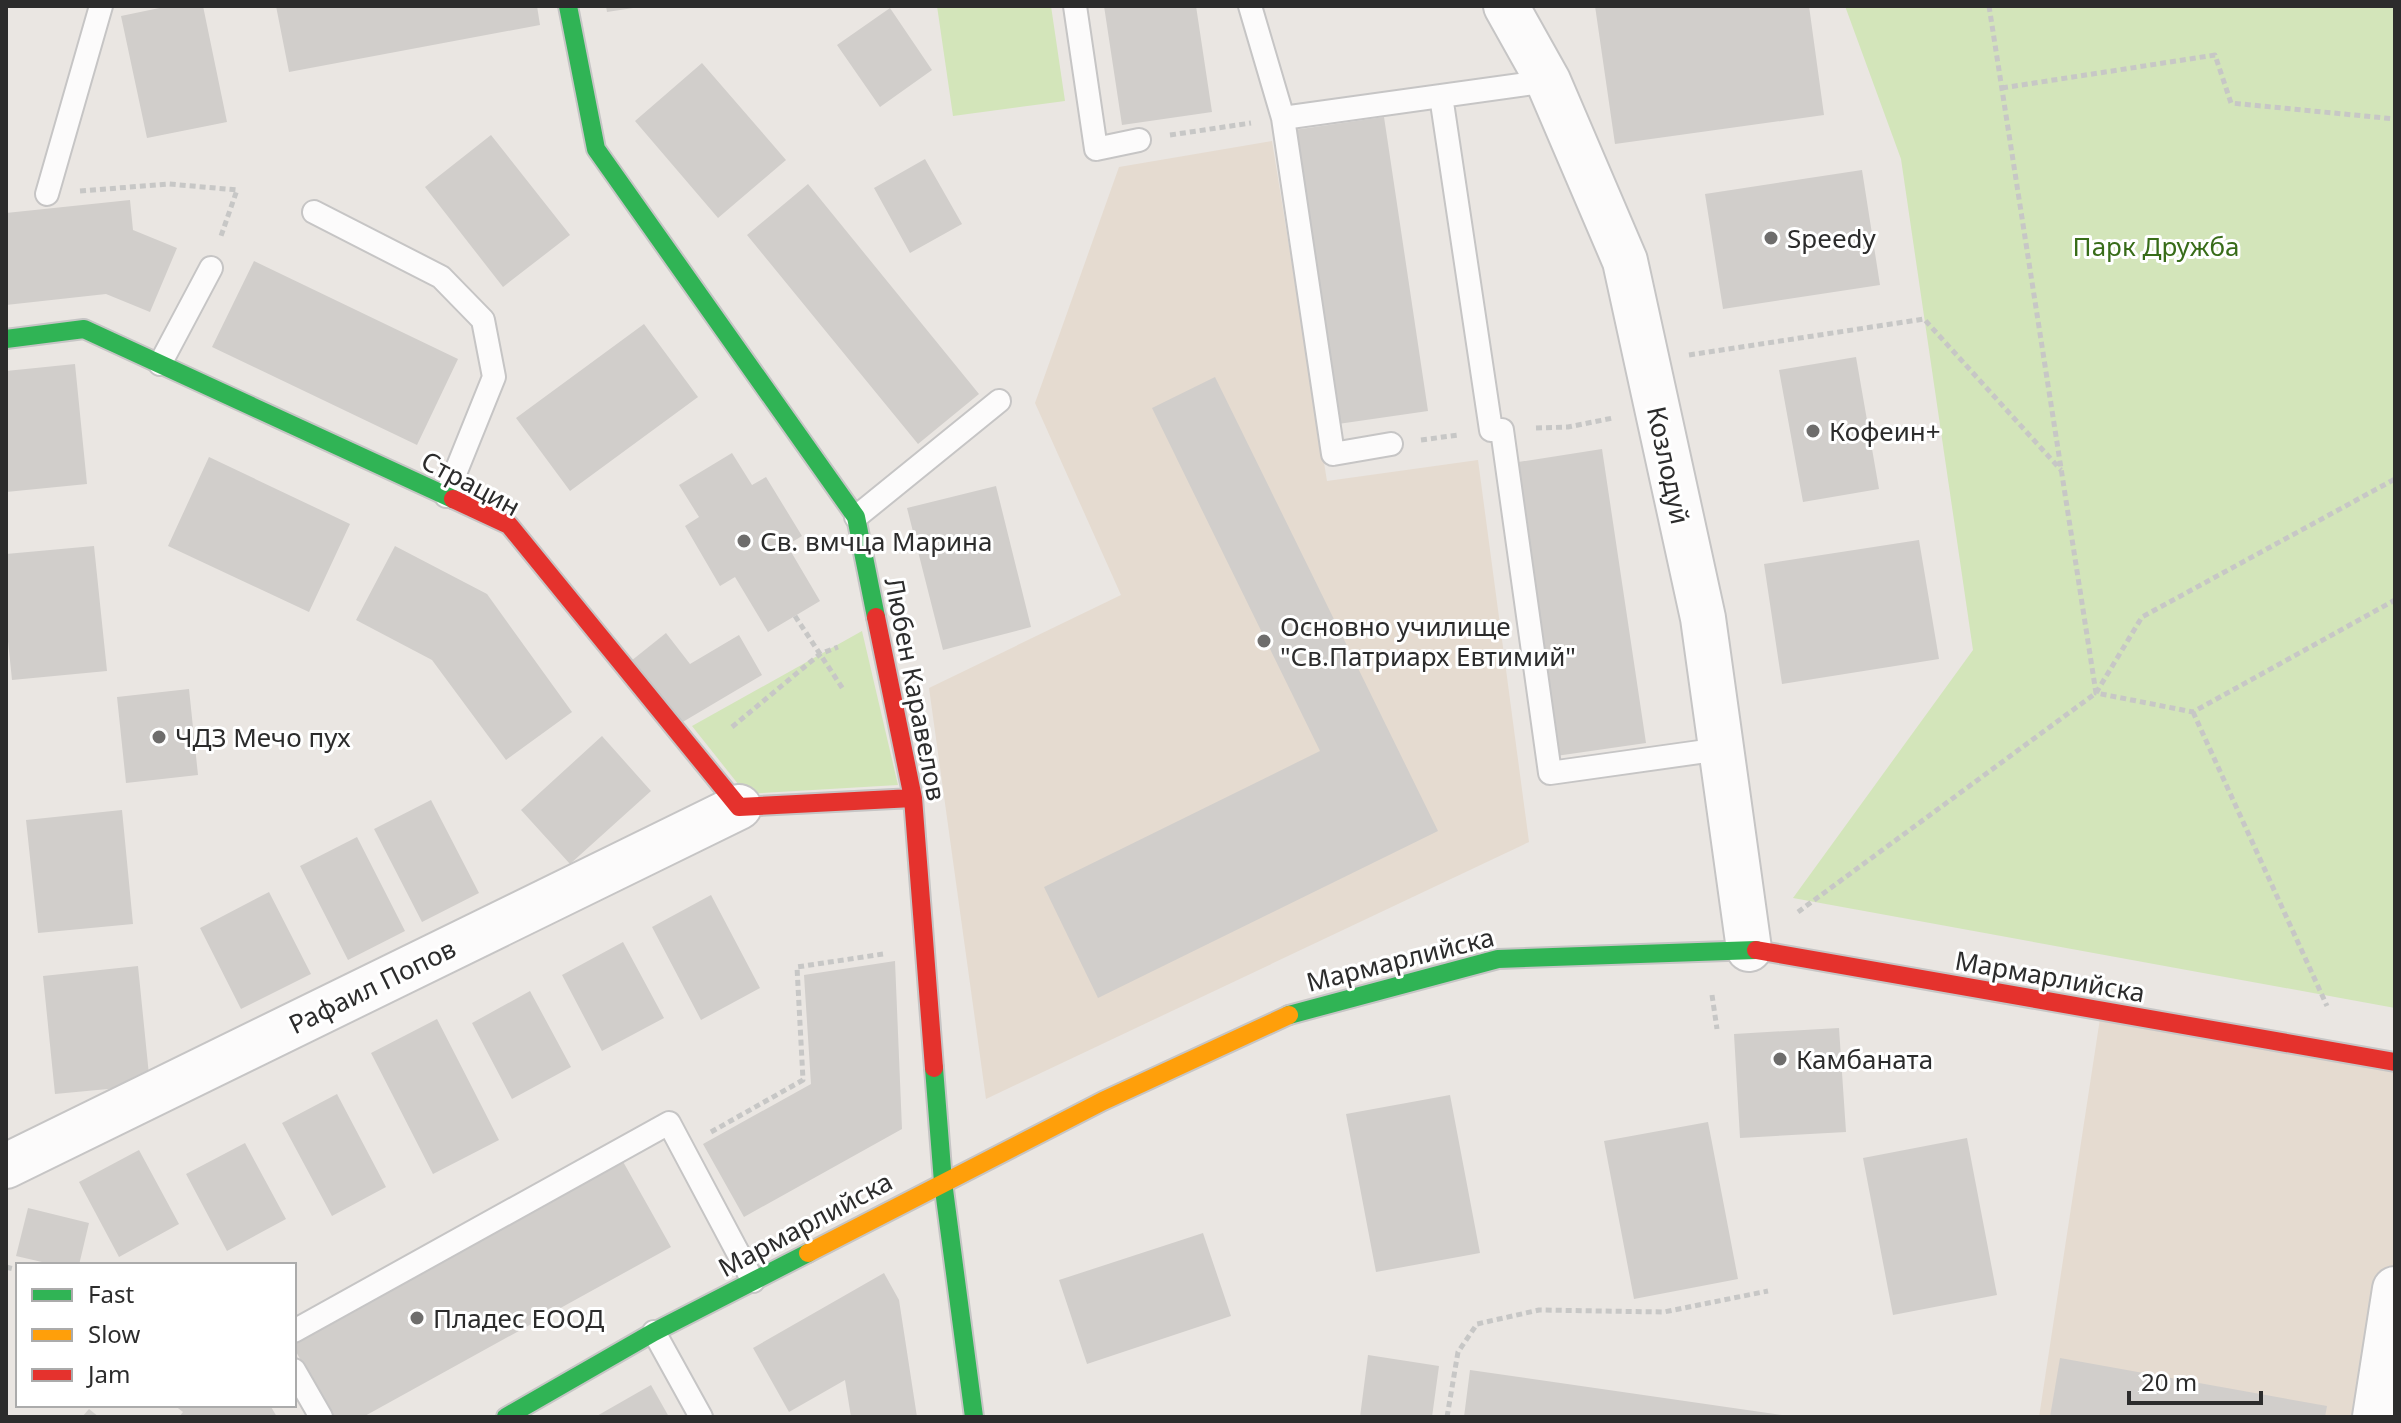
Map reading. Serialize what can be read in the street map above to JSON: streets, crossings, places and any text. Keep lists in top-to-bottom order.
{
  "streets": {
    "street": [
      "Козлодуй",
      "Страцин",
      "Любен Каравелов",
      "Мармарлийска",
      "Рафаил Попов"
    ]
  },
  "crossings": [
    ["Козлодуй", "Мармарлийска"],
    ["Страцин", "Рафаил Попов"],
    ["Любен Каравелов", "Мармарлийска"]
  ],
  "parks": ["Парк Дружба"],
  "places": [
    "Speedy",
    "Кофеин+",
    "Св. вмчца Марина",
    "Основно училище \"Св.Патриарх Евтимий\"",
    "ЧДЗ Мечо пух",
    "Камбаната",
    "Пладес ЕООД"
  ],
  "legend": ["Fast", "Slow", "Jam"],
  "scale_bar": "20 m"
}
